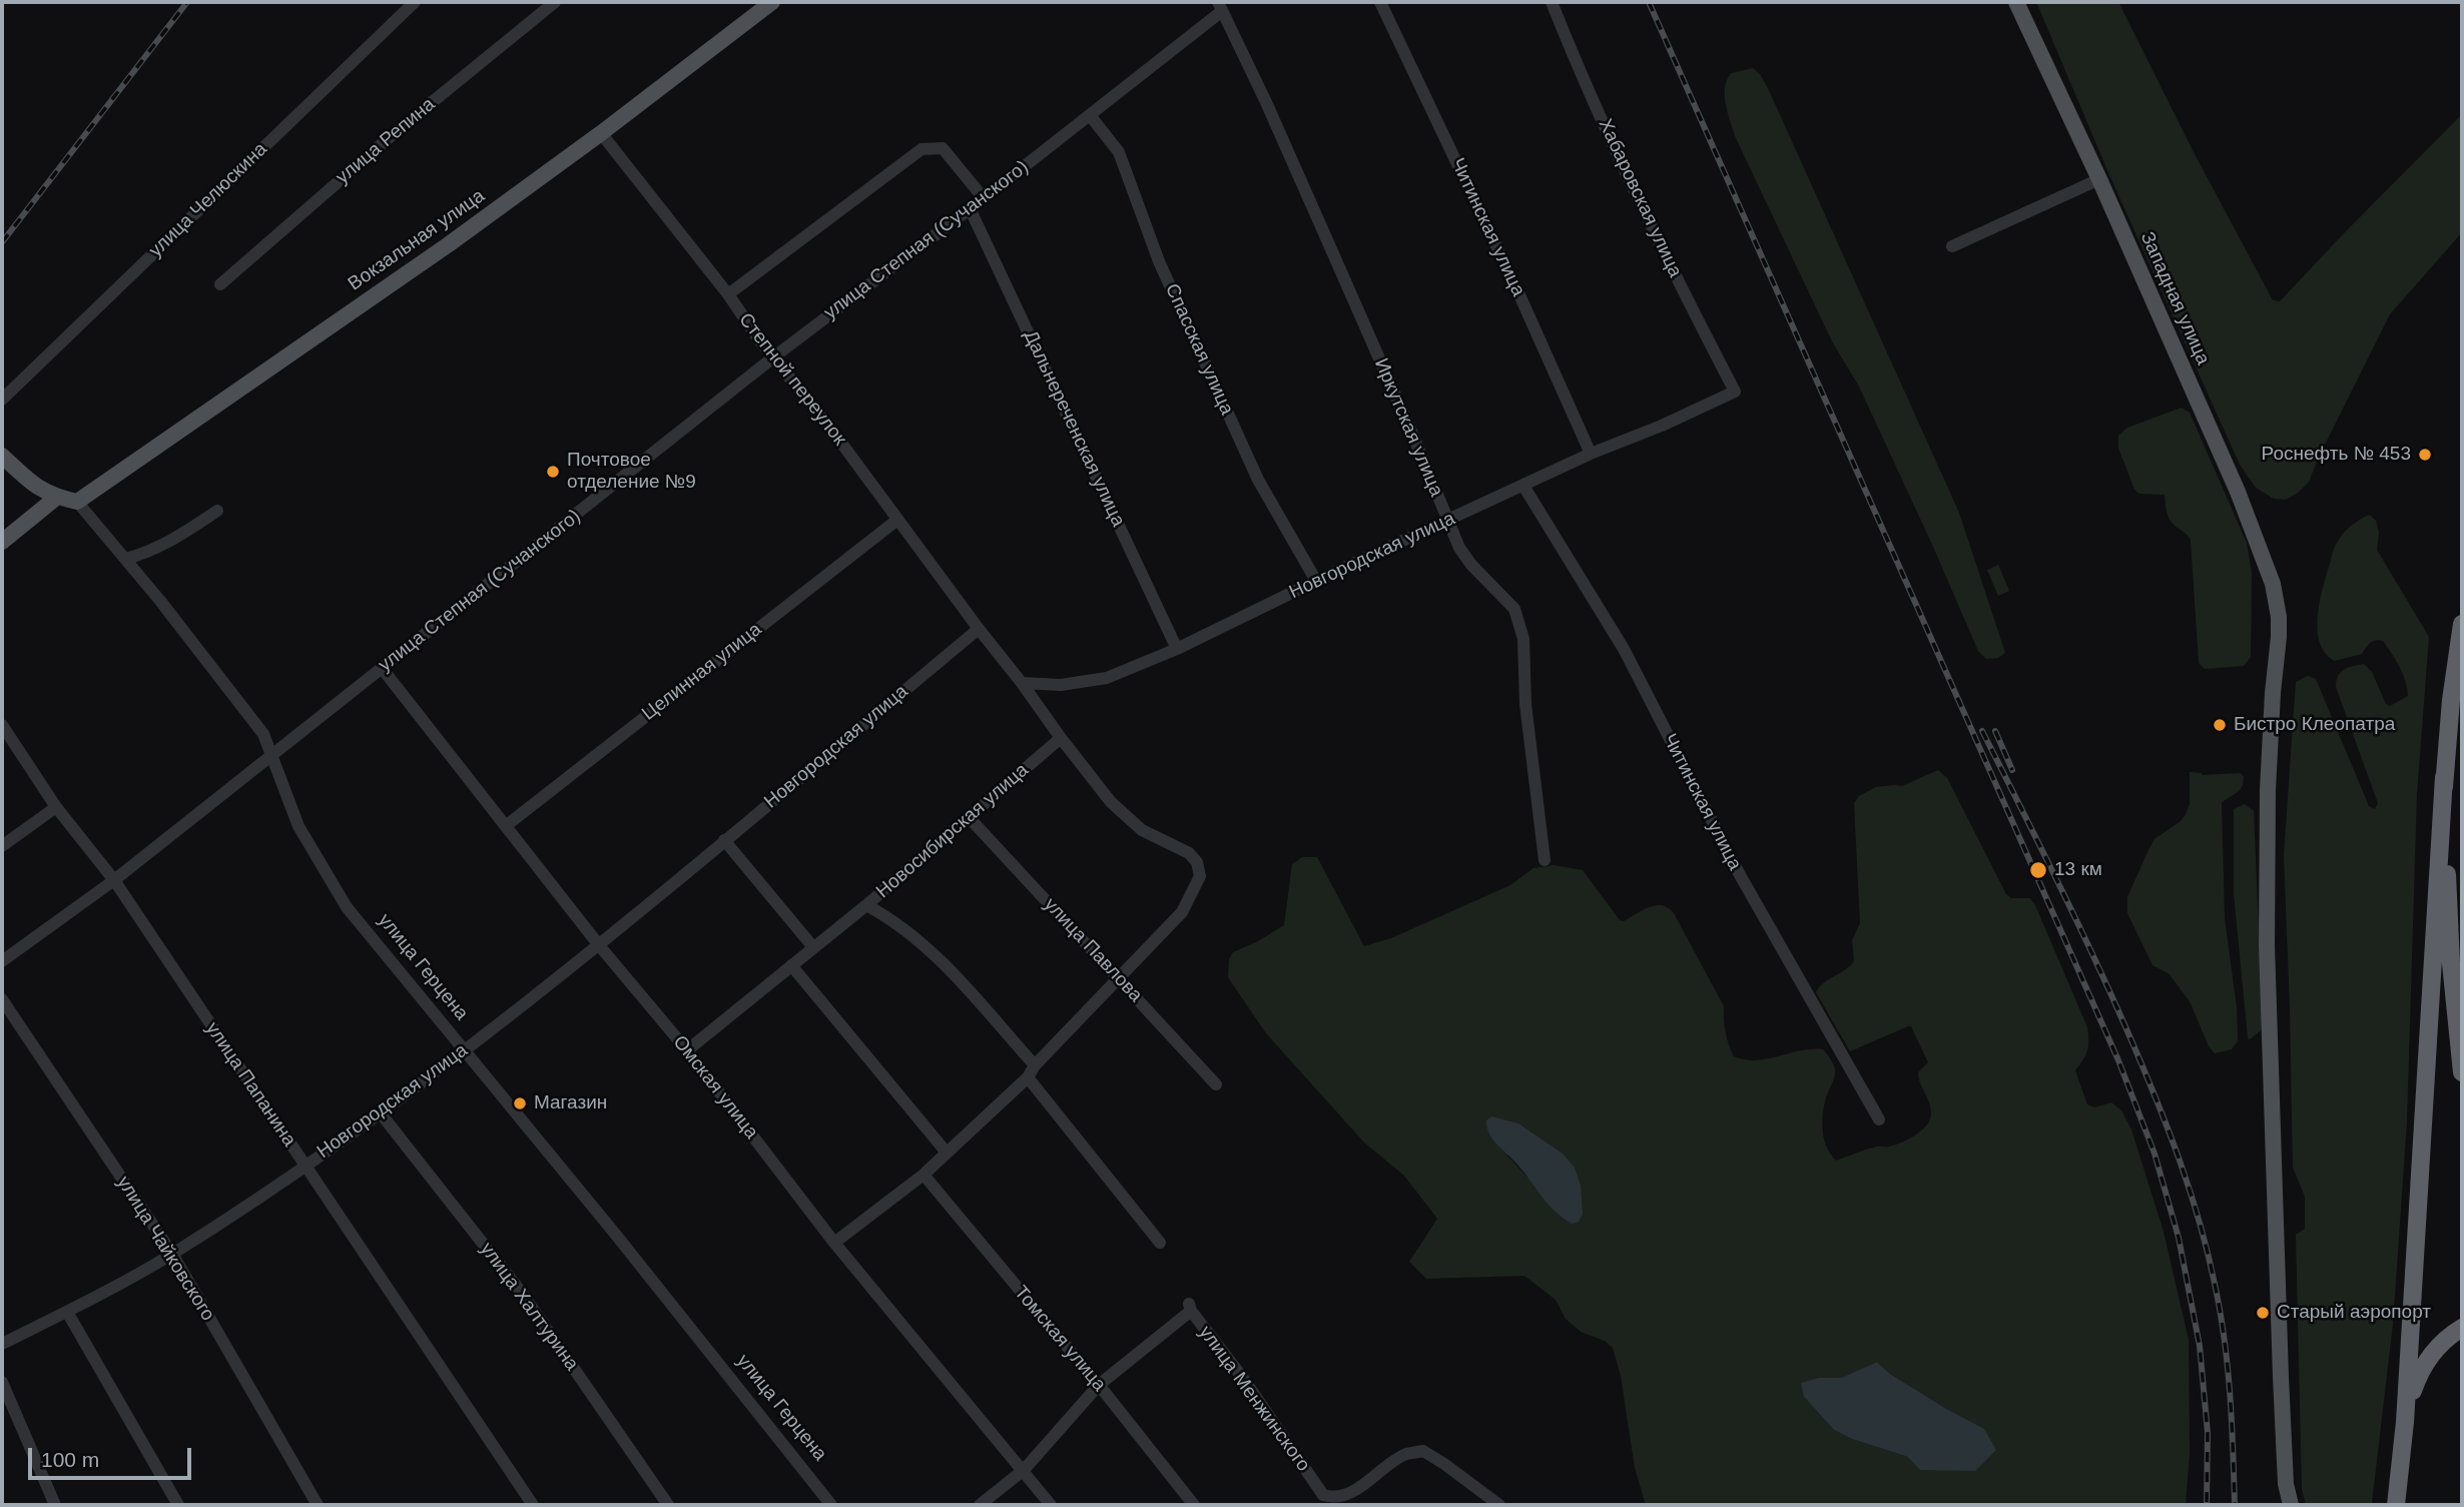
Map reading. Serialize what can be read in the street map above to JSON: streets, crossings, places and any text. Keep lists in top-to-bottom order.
{
  "streets": {
    "main road": ["Вокзальная улица", "Западная улица"],
    "street": [
      "улица Репина",
      "Хабаровская улица",
      "улица Челюскина",
      "Читинская улица",
      "улица Степная (Сучанского)",
      "Спасская улица",
      "Степной переулок",
      "Иркутская улица",
      "Дальнереченская улица",
      "Новгородская улица",
      "Целинная улица",
      "Новосибирская улица",
      "улица Павлова",
      "улица Герцена",
      "улица Папанина",
      "Омская улица",
      "улица Чайковского",
      "улица Халтурина",
      "Томская улица",
      "улица Менжинского"
    ]
  },
  "crossings": [
    ["Хабаровская улица", "Новгородская улица"],
    ["Читинская улица", "Новгородская улица"],
    ["Вокзальная улица", "Степной переулок"],
    ["Вокзальная улица", "улица Герцена"],
    ["улица Степная (Сучанского)", "Спасская улица"],
    ["улица Степная (Сучанского)", "Степной переулок"],
    ["улица Степная (Сучанского)", "Иркутская улица"],
    ["улица Степная (Сучанского)", "Дальнереченская улица"],
    ["улица Степная (Сучанского)", "улица Герцена"],
    ["улица Степная (Сучанского)", "улица Папанина"],
    ["улица Степная (Сучанского)", "Омская улица"],
    ["Спасская улица", "Новгородская улица"],
    ["Степной переулок", "Новгородская улица"],
    ["Степной переулок", "Целинная улица"],
    ["Иркутская улица", "Новгородская улица"],
    ["Дальнереченская улица", "Новгородская улица"],
    ["Новгородская улица", "улица Герцена"],
    ["Новгородская улица", "улица Папанина"],
    ["Новгородская улица", "Омская улица"],
    ["Новгородская улица", "улица Чайковского"],
    ["Новгородская улица", "улица Халтурина"],
    ["Целинная улица", "Омская улица"],
    ["Новосибирская улица", "улица Павлова"],
    ["Новосибирская улица", "Омская улица"],
    ["Томская улица", "улица Менжинского"]
  ],
  "places": [
    "Роснефть № 453",
    "Почтовое отделение №9",
    "Бистро Клеопатра",
    "13 км",
    "Магазин",
    "Старый аэропорт"
  ],
  "scale_bar": "100 m"
}
